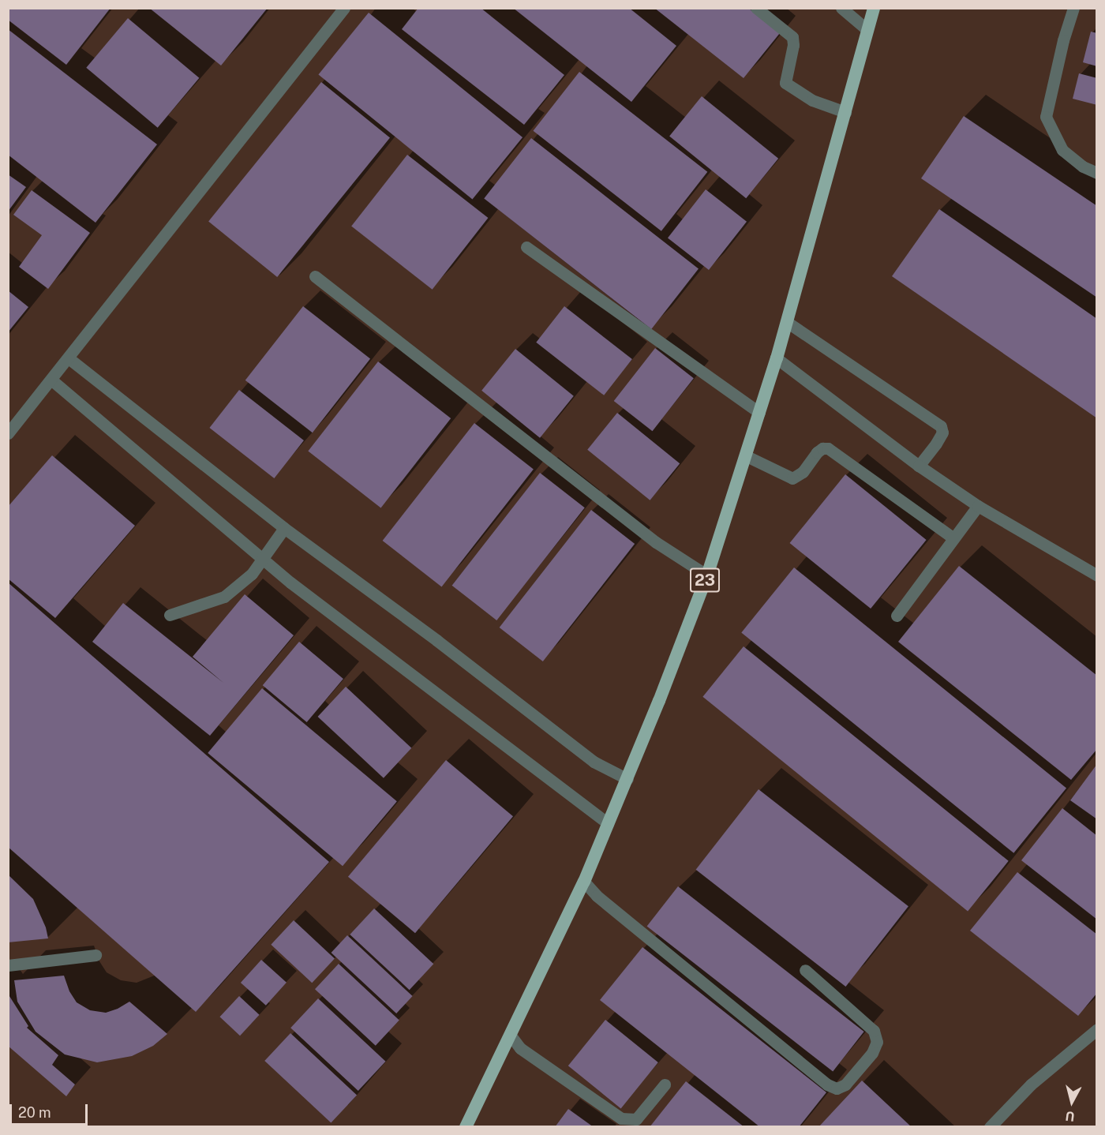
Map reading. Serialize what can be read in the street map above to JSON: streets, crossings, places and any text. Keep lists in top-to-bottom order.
{
  "streets": {
    "highway": ["23"]
  },
  "scale_bar": "20 m",
  "north": "bottom"
}
